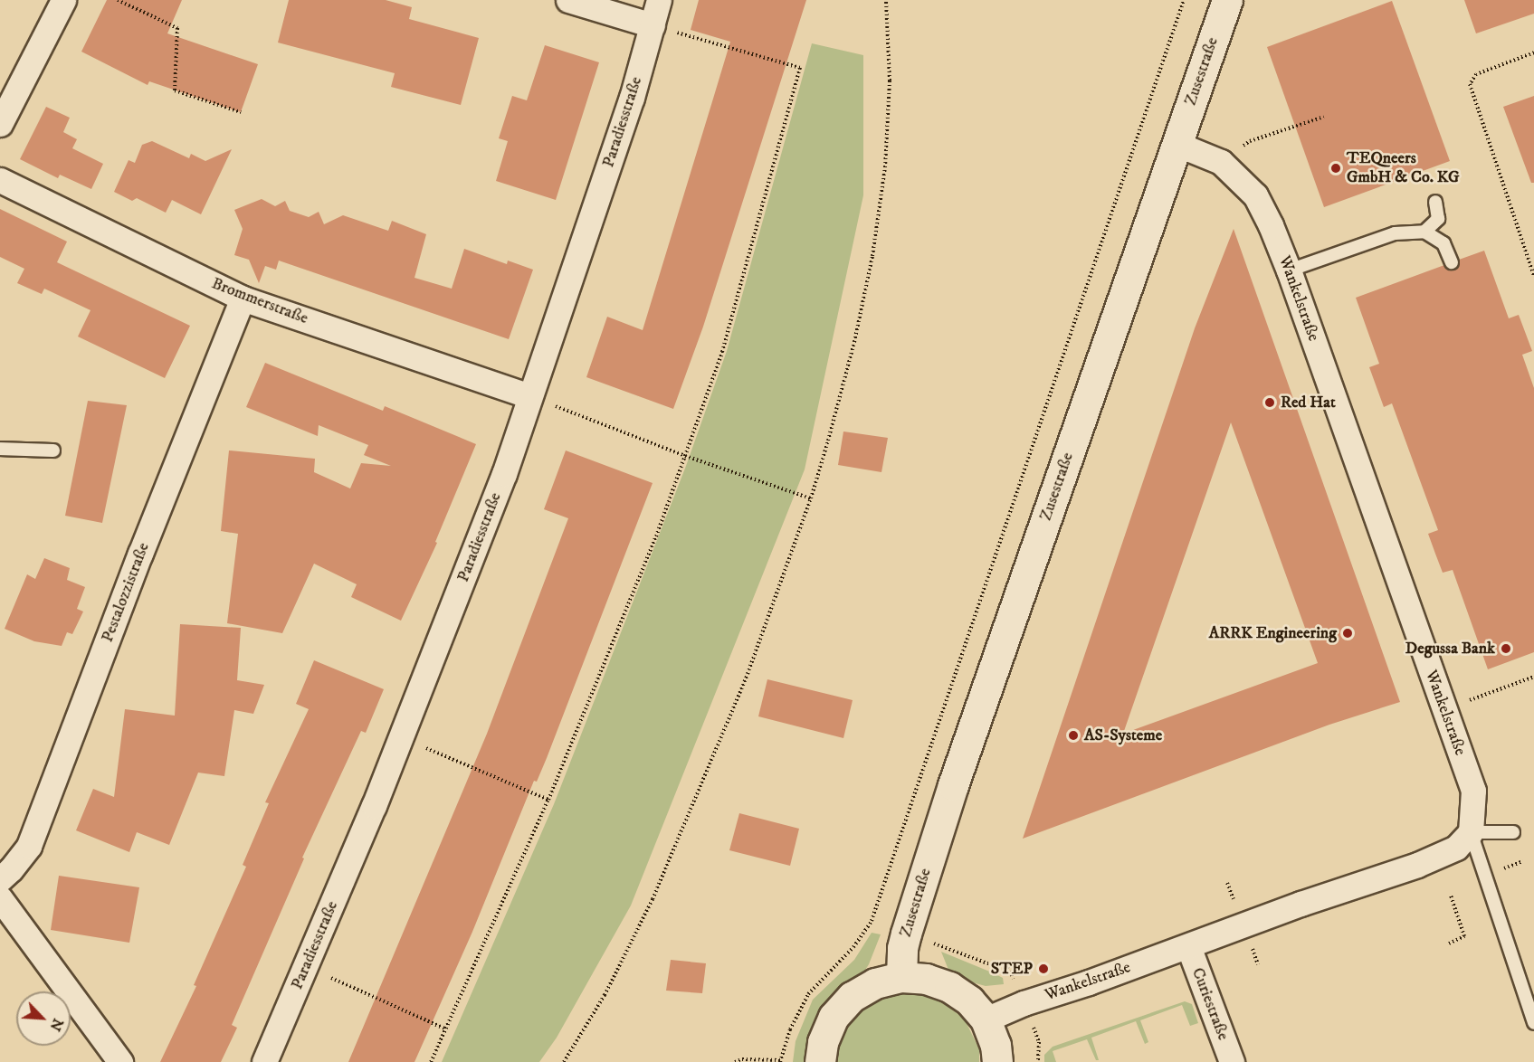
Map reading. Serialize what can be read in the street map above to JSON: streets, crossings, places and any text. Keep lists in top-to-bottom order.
{
  "streets": {
    "street": [
      "Zusestraße",
      "Paradiesstraße",
      "Wankelstraße",
      "Brommerstraße",
      "Pestalozzistraße",
      "Curiestraße"
    ]
  },
  "crossings": [
    ["Zusestraße", "Wankelstraße"],
    ["Paradiesstraße", "Brommerstraße"],
    ["Wankelstraße", "Curiestraße"],
    ["Brommerstraße", "Pestalozzistraße"]
  ],
  "places": [
    "TEQneers GmbH & Co. KG",
    "Red Hat",
    "ARRK Engineering",
    "Degussa Bank",
    "AS-Systeme",
    "STEP"
  ],
  "north": "bottom right"
}
